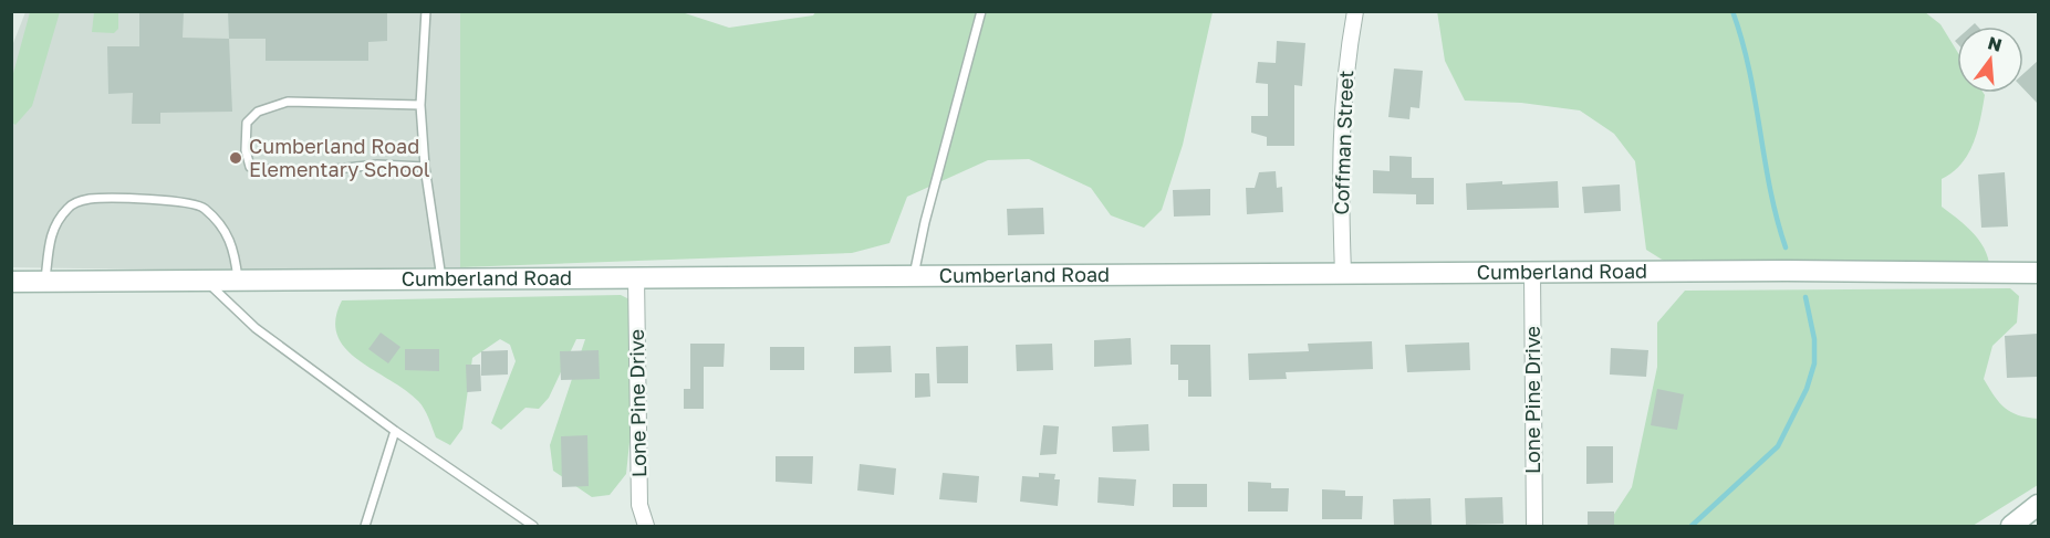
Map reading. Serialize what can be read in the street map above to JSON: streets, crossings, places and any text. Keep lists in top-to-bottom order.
{
  "streets": {
    "main road": ["Cumberland Road"],
    "street": ["Coffman Street", "Lone Pine Drive"]
  },
  "crossings": [
    ["Coffman Street", "Cumberland Road"],
    ["Cumberland Road", "Lone Pine Drive"]
  ],
  "places": ["Cumberland Road Elementary School"],
  "north": "top"
}
